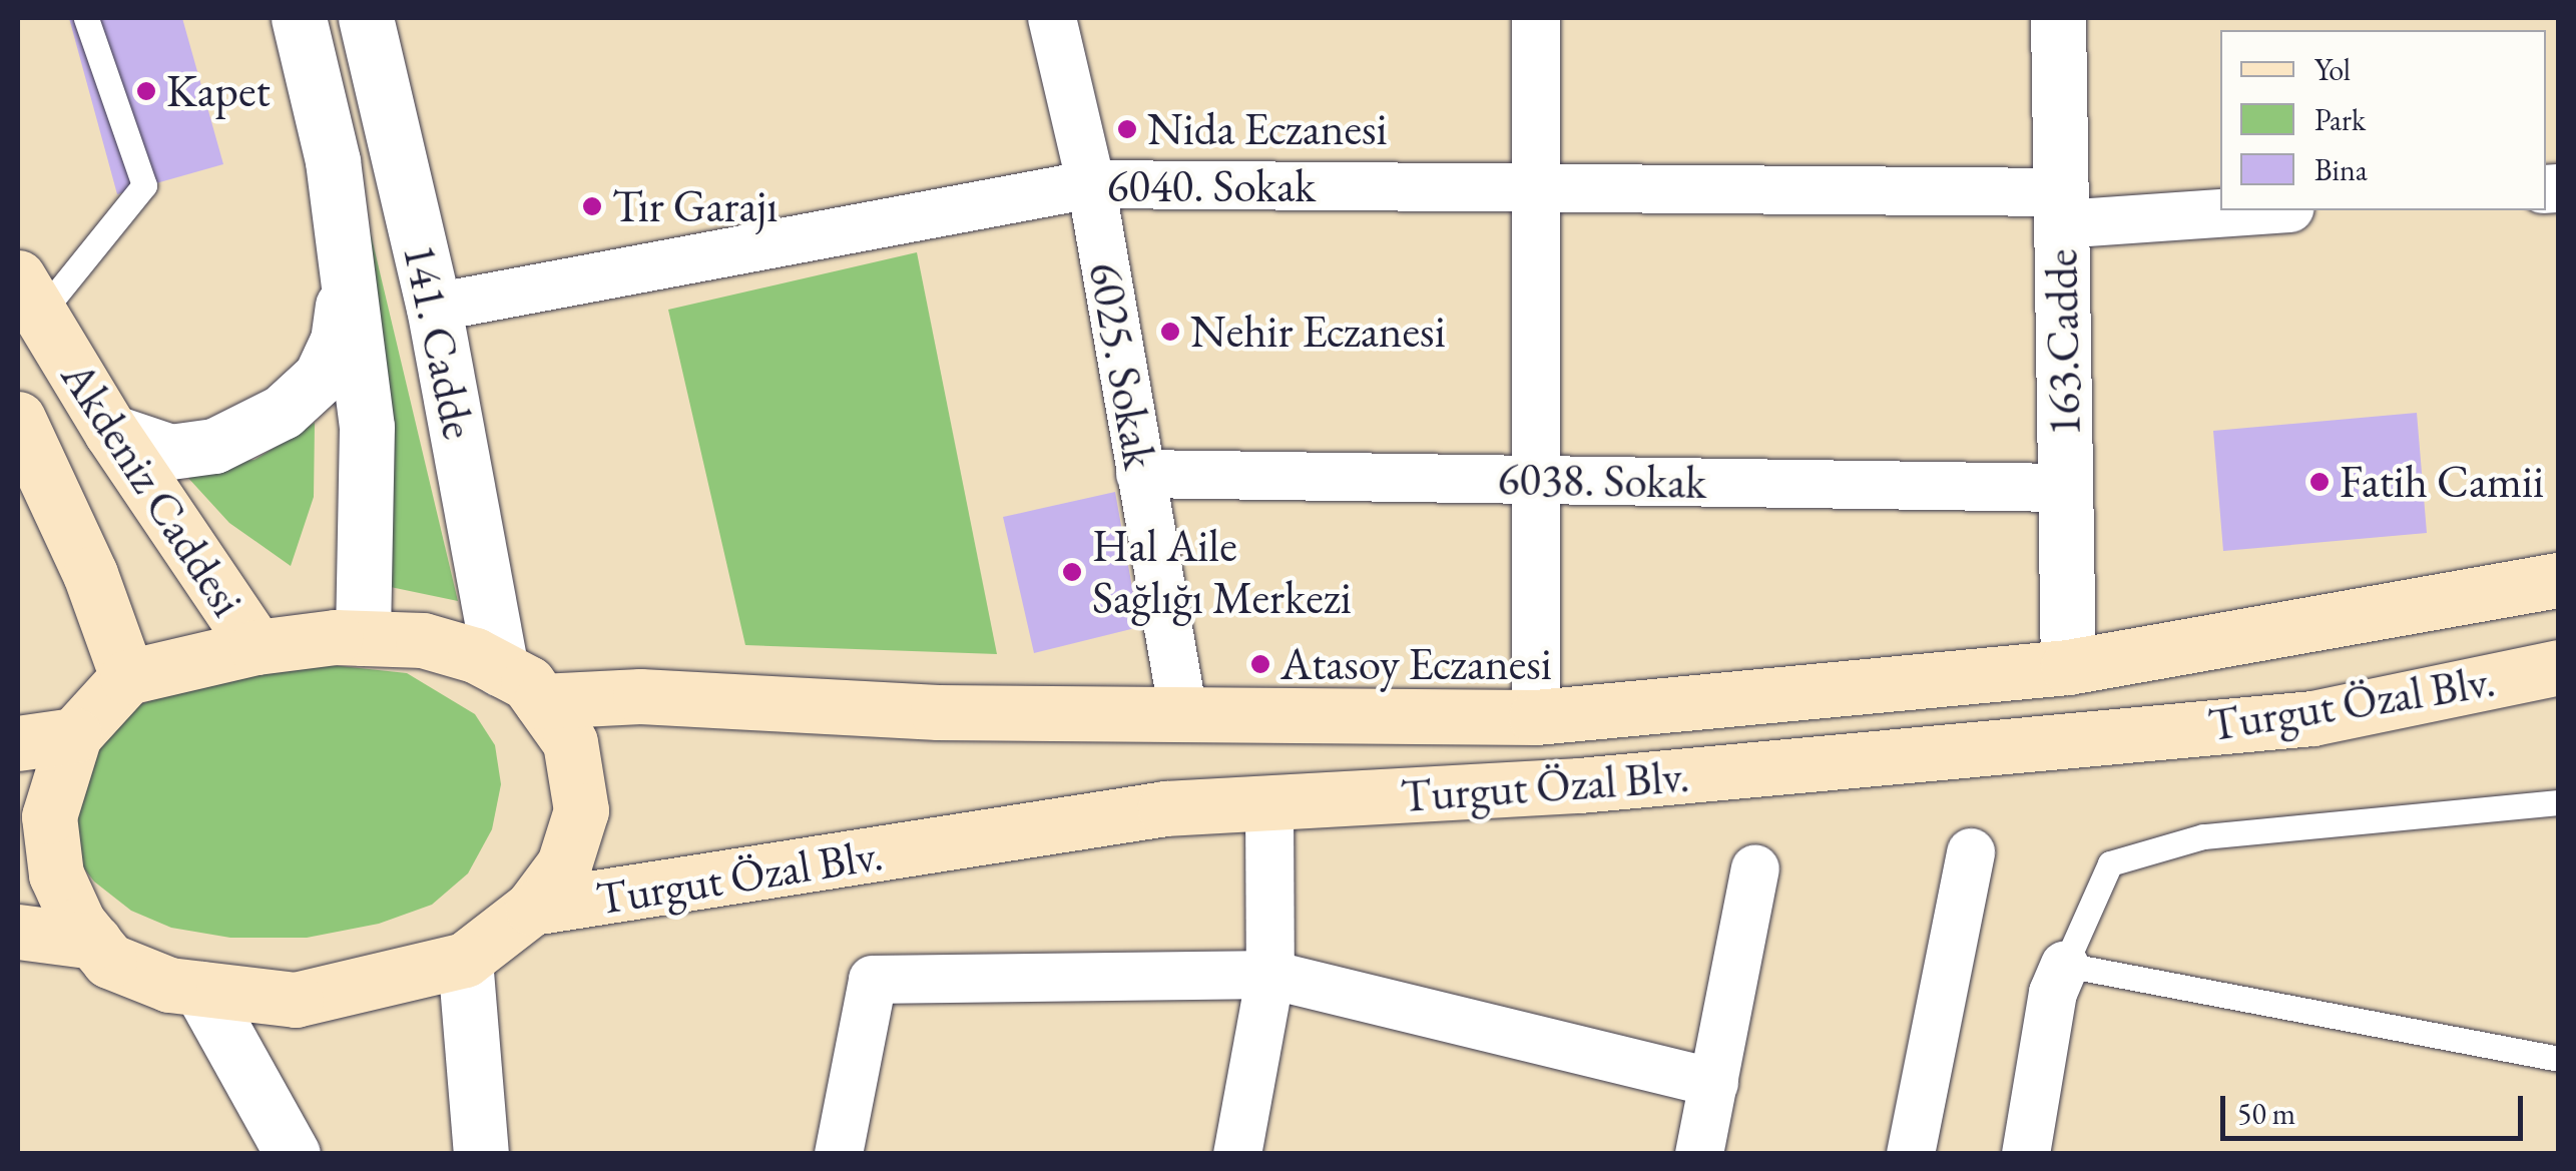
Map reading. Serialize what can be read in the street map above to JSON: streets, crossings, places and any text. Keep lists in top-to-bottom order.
{
  "streets": {
    "main road": ["Akdeniz Caddesi", "Turgut Özal Blv."],
    "street": [
      "6040. Sokak",
      "141. Cadde",
      "163.Cadde",
      "6025. Sokak",
      "6038. Sokak"
    ]
  },
  "crossings": [
    ["6040. Sokak", "141. Cadde"],
    ["6040. Sokak", "163.Cadde"],
    ["6040. Sokak", "6025. Sokak"],
    ["141. Cadde", "Turgut Özal Blv."],
    ["163.Cadde", "6038. Sokak"],
    ["163.Cadde", "Turgut Özal Blv."],
    ["6025. Sokak", "6038. Sokak"],
    ["6025. Sokak", "Turgut Özal Blv."]
  ],
  "places": [
    "Kapet",
    "Nida Eczanesi",
    "Tır Garajı",
    "Nehir Eczanesi",
    "Fatih Camii",
    "Hal Aile Sağlığı Merkezi",
    "Atasoy Eczanesi"
  ],
  "legend": ["Yol", "Park", "Bina"],
  "scale_bar": "50 m"
}
